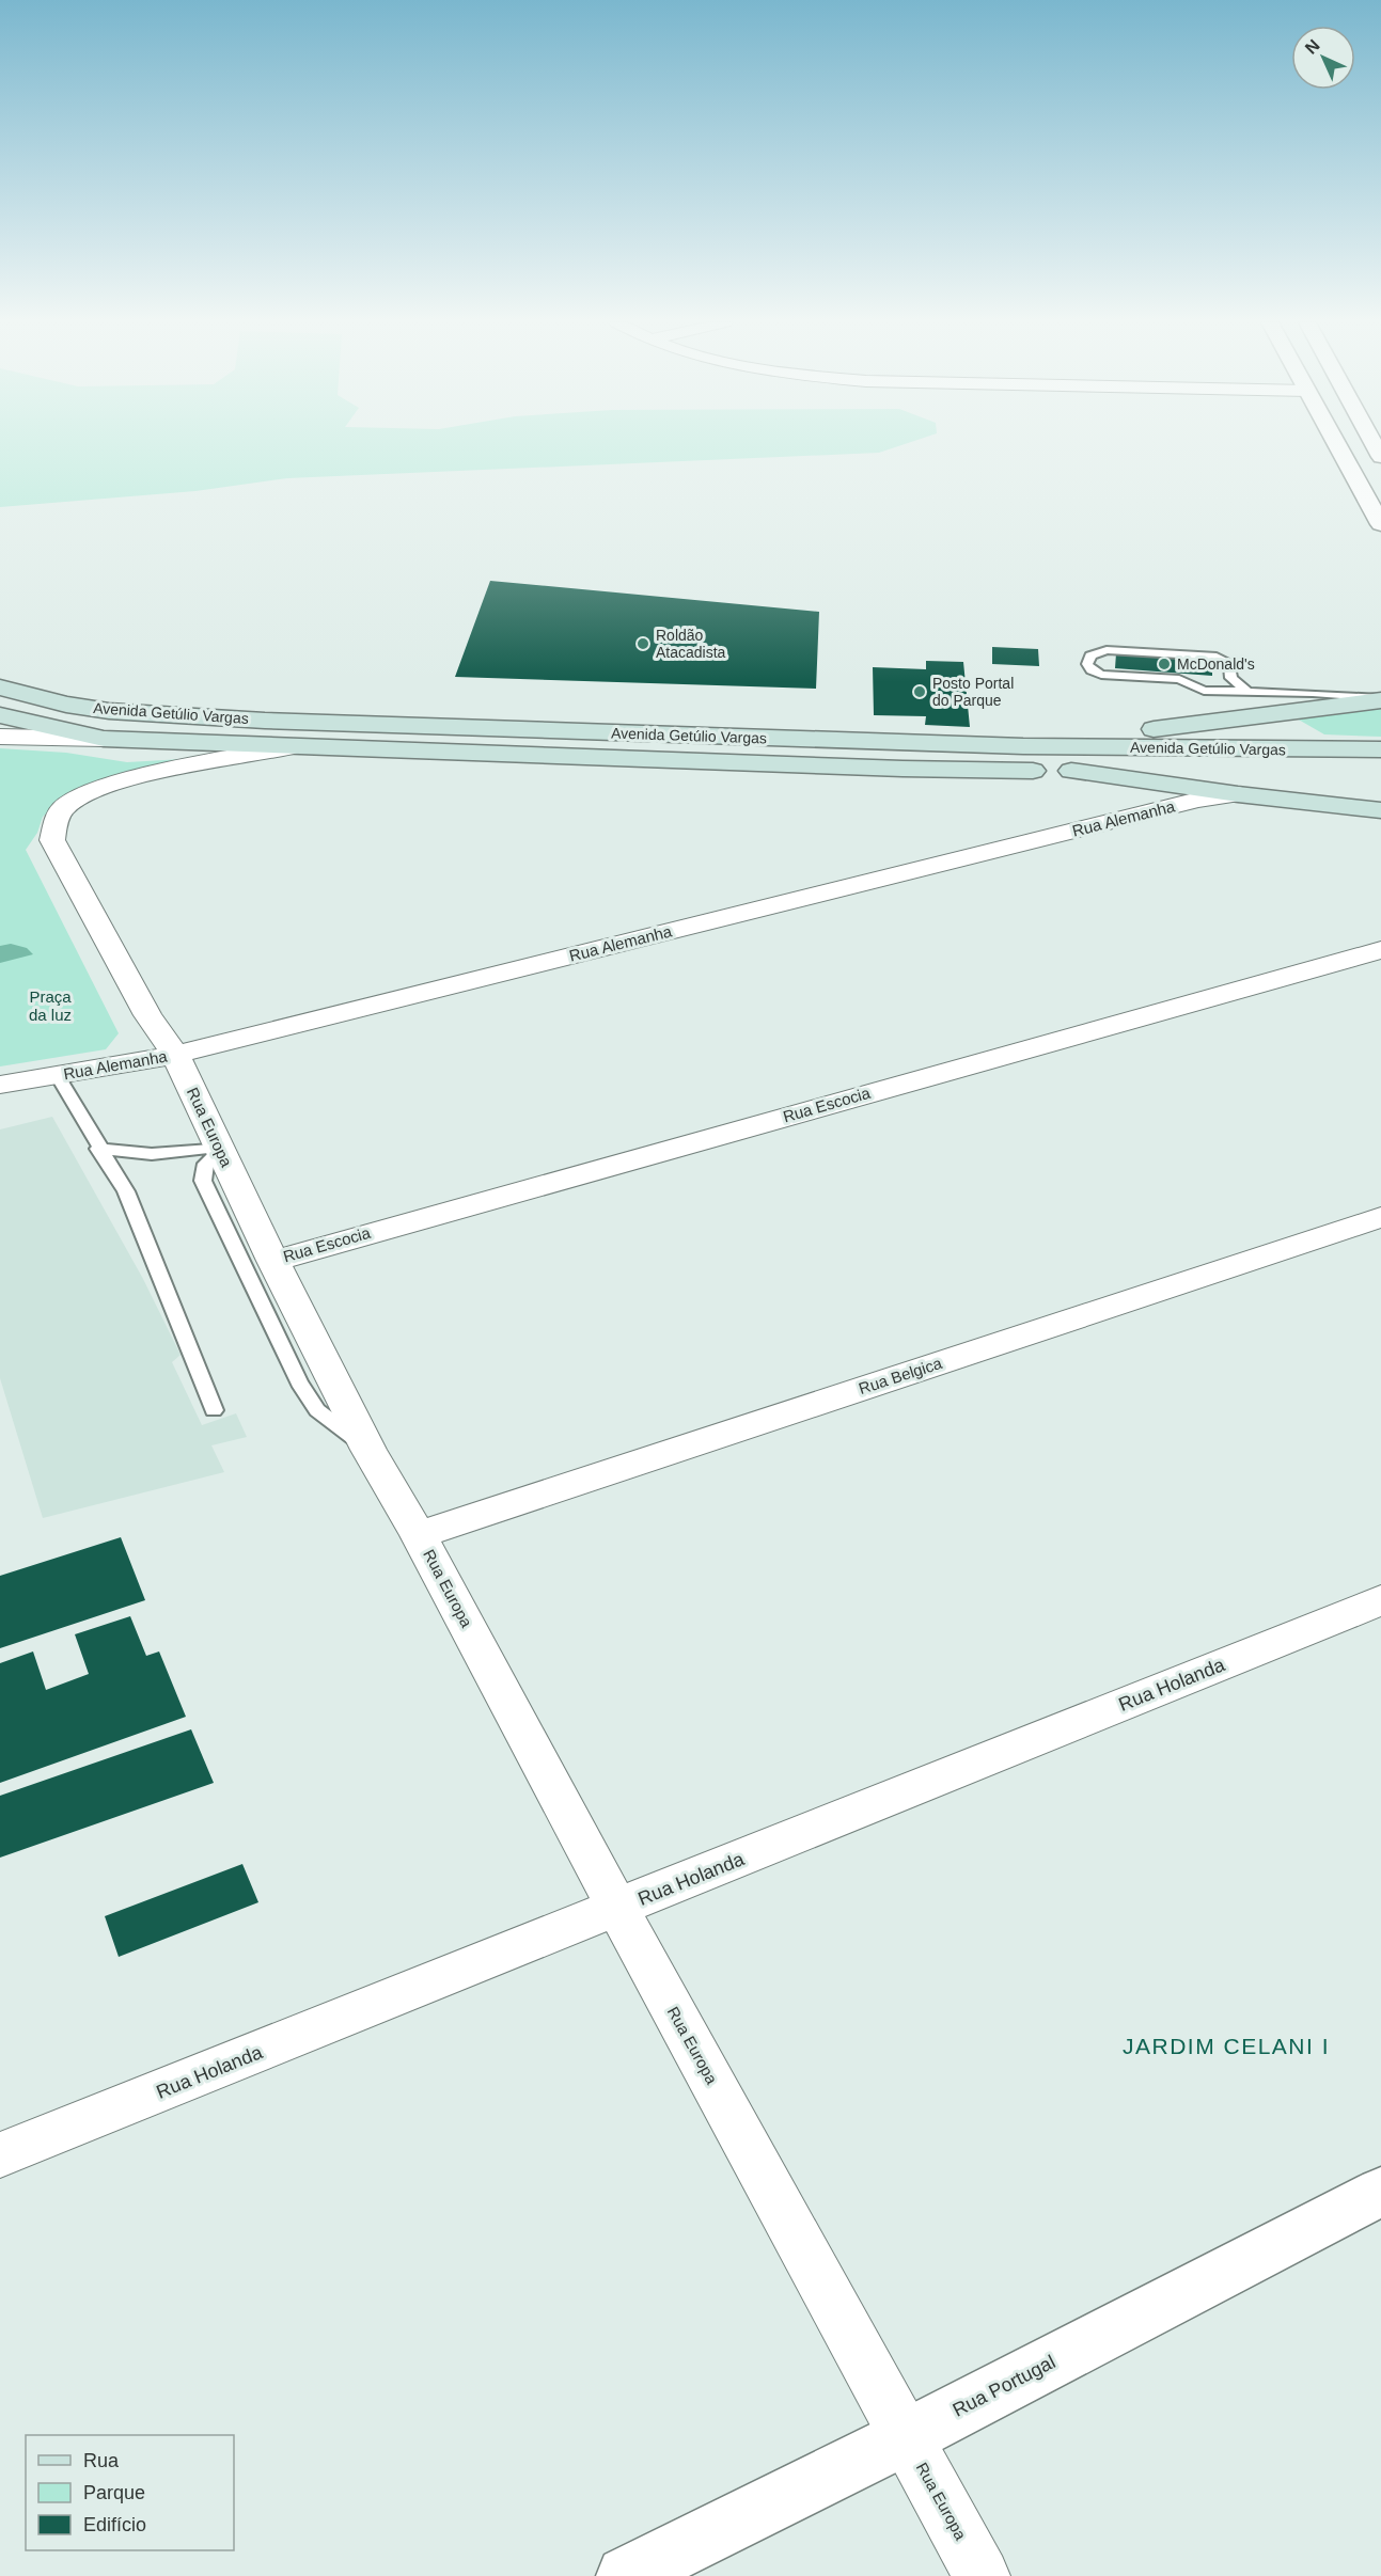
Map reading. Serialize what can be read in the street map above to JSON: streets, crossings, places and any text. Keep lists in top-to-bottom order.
{
  "streets": {
    "main road": ["Avenida Getúlio Vargas"],
    "street": [
      "Rua Alemanha",
      "Rua Escocia",
      "Rua Europa",
      "Rua Belgica",
      "Rua Holanda",
      "Rua Portugal"
    ]
  },
  "crossings": [
    ["Avenida Getúlio Vargas", "Rua Alemanha"],
    ["Avenida Getúlio Vargas", "Rua Europa"],
    ["Rua Alemanha", "Rua Europa"],
    ["Rua Escocia", "Rua Europa"],
    ["Rua Europa", "Rua Belgica"],
    ["Rua Europa", "Rua Holanda"],
    ["Rua Europa", "Rua Portugal"]
  ],
  "districts": ["JARDIM CELANI I"],
  "parks": ["Praça da luz"],
  "places": ["Roldão Atacadista", "McDonald's", "Posto Portal do Parque"],
  "legend": ["Rua", "Parque", "Edifício"],
  "north": "top left"
}
